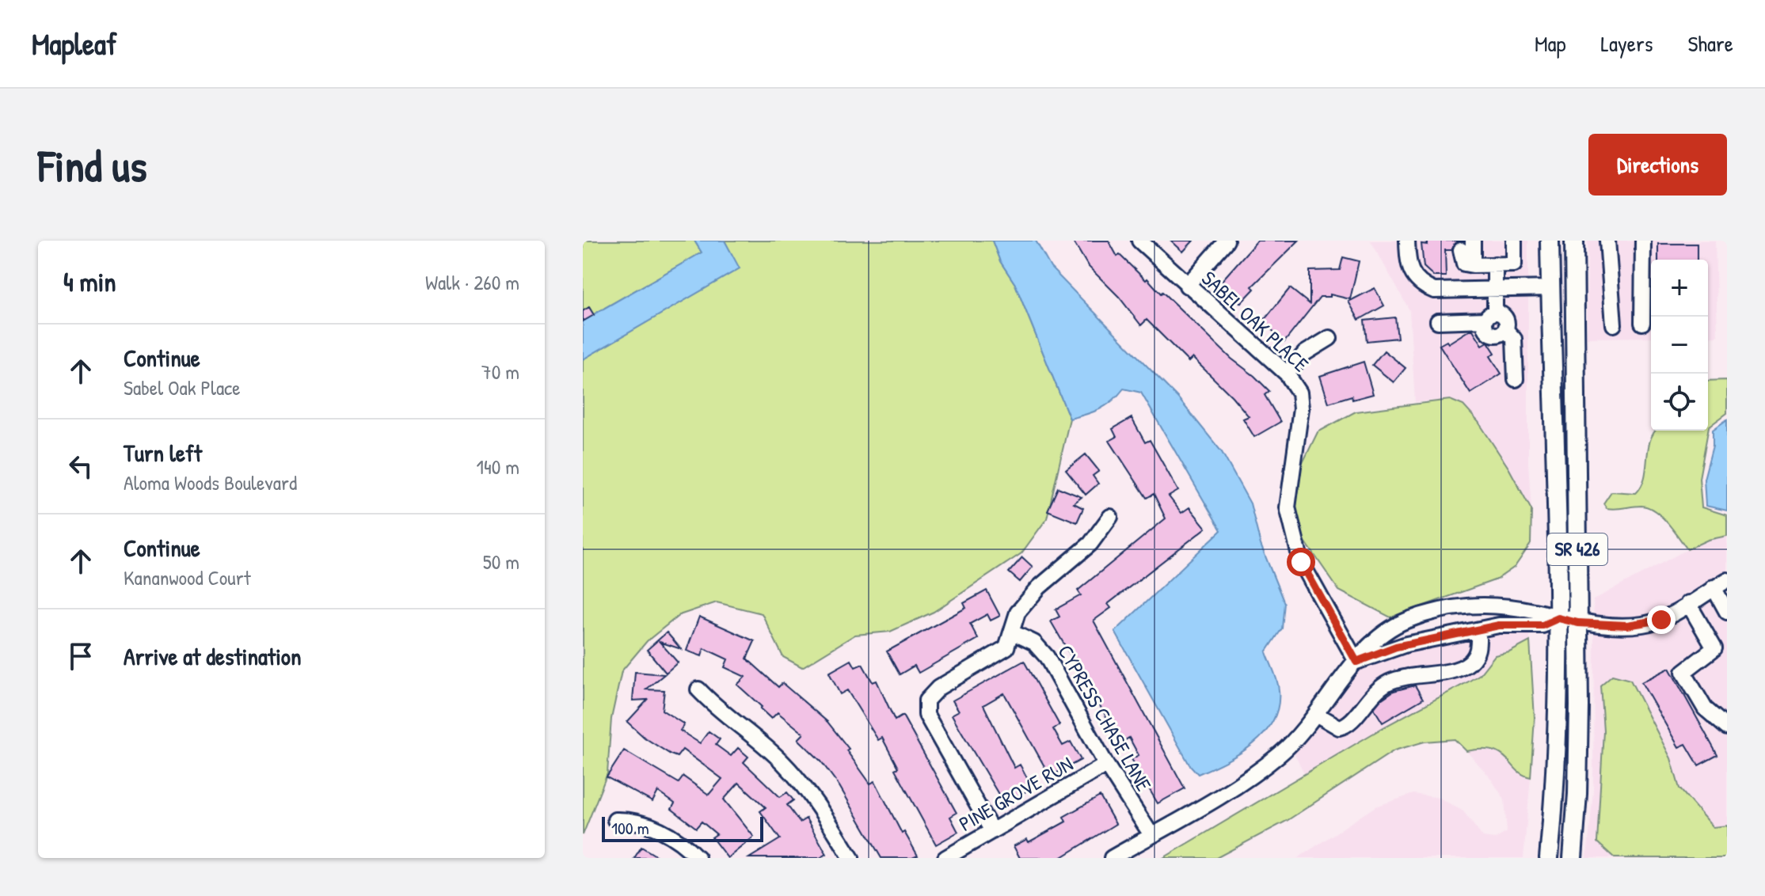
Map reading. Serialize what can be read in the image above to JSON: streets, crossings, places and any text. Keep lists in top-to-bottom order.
{
  "streets": {
    "main road": ["SR 426"],
    "street": ["SABEL OAK PLACE", "CYPRESS CHASE LANE", "PINE GROVE RUN"]
  },
  "crossings": [
    ["CYPRESS CHASE LANE", "PINE GROVE RUN"]
  ],
  "scale_bar": "100 m",
  "page": {
    "header": "Mapleaf",
    "nav": ["Map", "Layers", "Share"],
    "buttons": "Directions",
    "title": "Find us",
    "heading": ["4 min", "Walk · 260 m"],
    "map_buttons": ["+", "−"],
    "list": [
      ["Continue", "Sabel Oak Place", "70 m"],
      ["Turn left", "Aloma Woods Boulevard", "140 m"],
      ["Continue", "Kananwood Court", "50 m"],
      "Arrive at destination"
    ],
    "scale": "100 m"
  }
}
